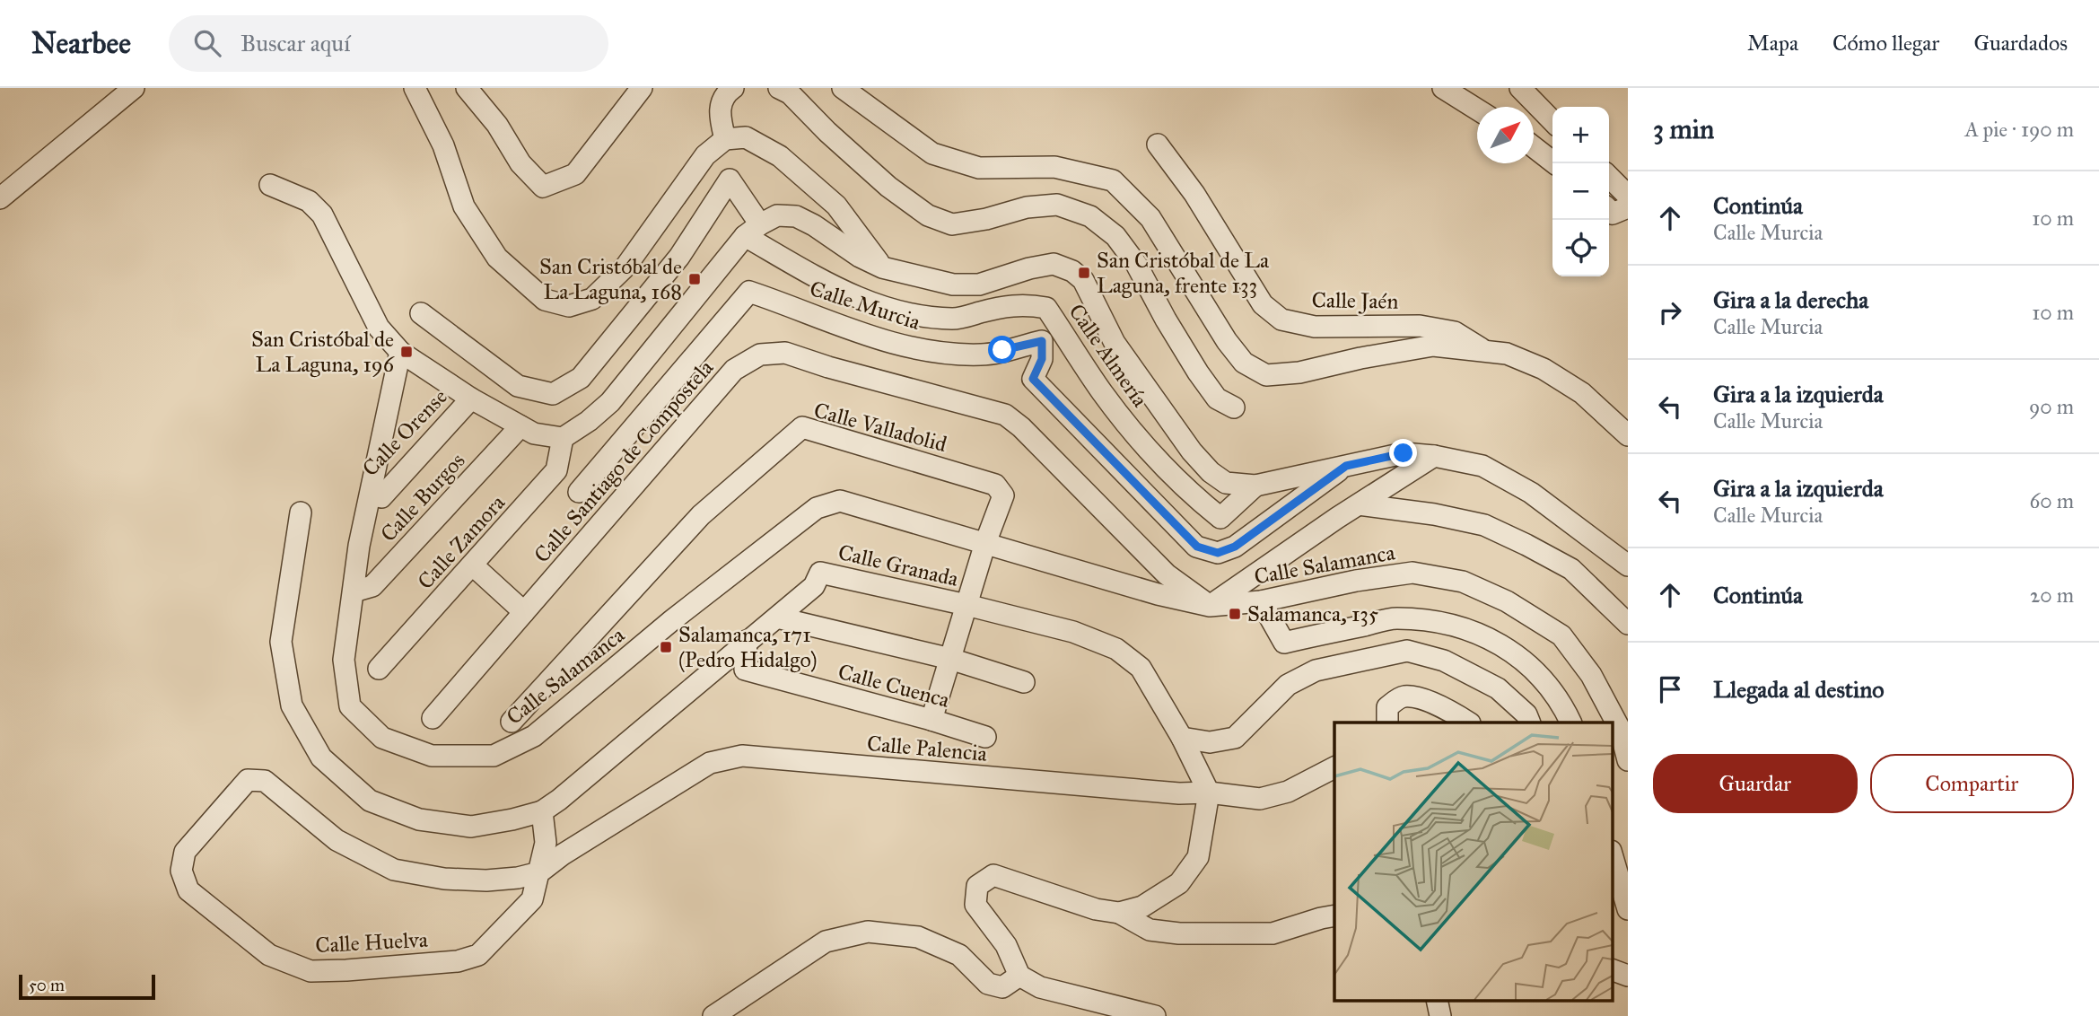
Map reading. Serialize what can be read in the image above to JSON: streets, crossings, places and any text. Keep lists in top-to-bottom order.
{
  "streets": {
    "street": [
      "Calle Jaén",
      "Calle Murcia",
      "Calle Almería",
      "Calle Valladolid",
      "Calle Orense",
      "Calle Santiago de Compostela",
      "Calle Burgos",
      "Calle Zamora",
      "Calle Salamanca",
      "Calle Granada",
      "Calle Cuenca",
      "Calle Palencia",
      "Calle Huelva"
    ]
  },
  "crossings": [
    ["Calle Valladolid", "Calle Salamanca"],
    ["Calle Valladolid", "Calle Granada"],
    ["Calle Valladolid", "Calle Cuenca"],
    ["Calle Orense", "Calle Salamanca"],
    ["Calle Santiago de Compostela", "Calle Salamanca"],
    ["Calle Burgos", "Calle Salamanca"],
    ["Calle Granada", "Calle Cuenca"],
    ["Calle Granada", "Calle Palencia"],
    ["Calle Palencia", "Calle Huelva"]
  ],
  "places": {
    "transit": [
      "San Cristóbal de La Laguna, frente 133",
      "San Cristóbal de La Laguna, 168",
      "San Cristóbal de La Laguna, 196",
      "Salamanca, 135",
      "Salamanca, 171 (Pedro Hidalgo)"
    ]
  },
  "scale_bar": "50 m",
  "north": "top right",
  "page": {
    "header": "Nearbee",
    "search": "Buscar aquí",
    "nav": ["Mapa", "Cómo llegar", "Guardados"],
    "heading": ["3 min", "A pie · 190 m"],
    "map_buttons": ["+", "−"],
    "list": [
      ["Continúa", "Calle Murcia", "10 m"],
      ["Gira a la derecha", "Calle Murcia", "10 m"],
      ["Gira a la izquierda", "Calle Murcia", "90 m"],
      ["Gira a la izquierda", "Calle Murcia", "60 m"],
      ["Continúa", "20 m"],
      "Llegada al destino"
    ],
    "buttons": ["Guardar", "Compartir"],
    "scale": "50 m"
  }
}
